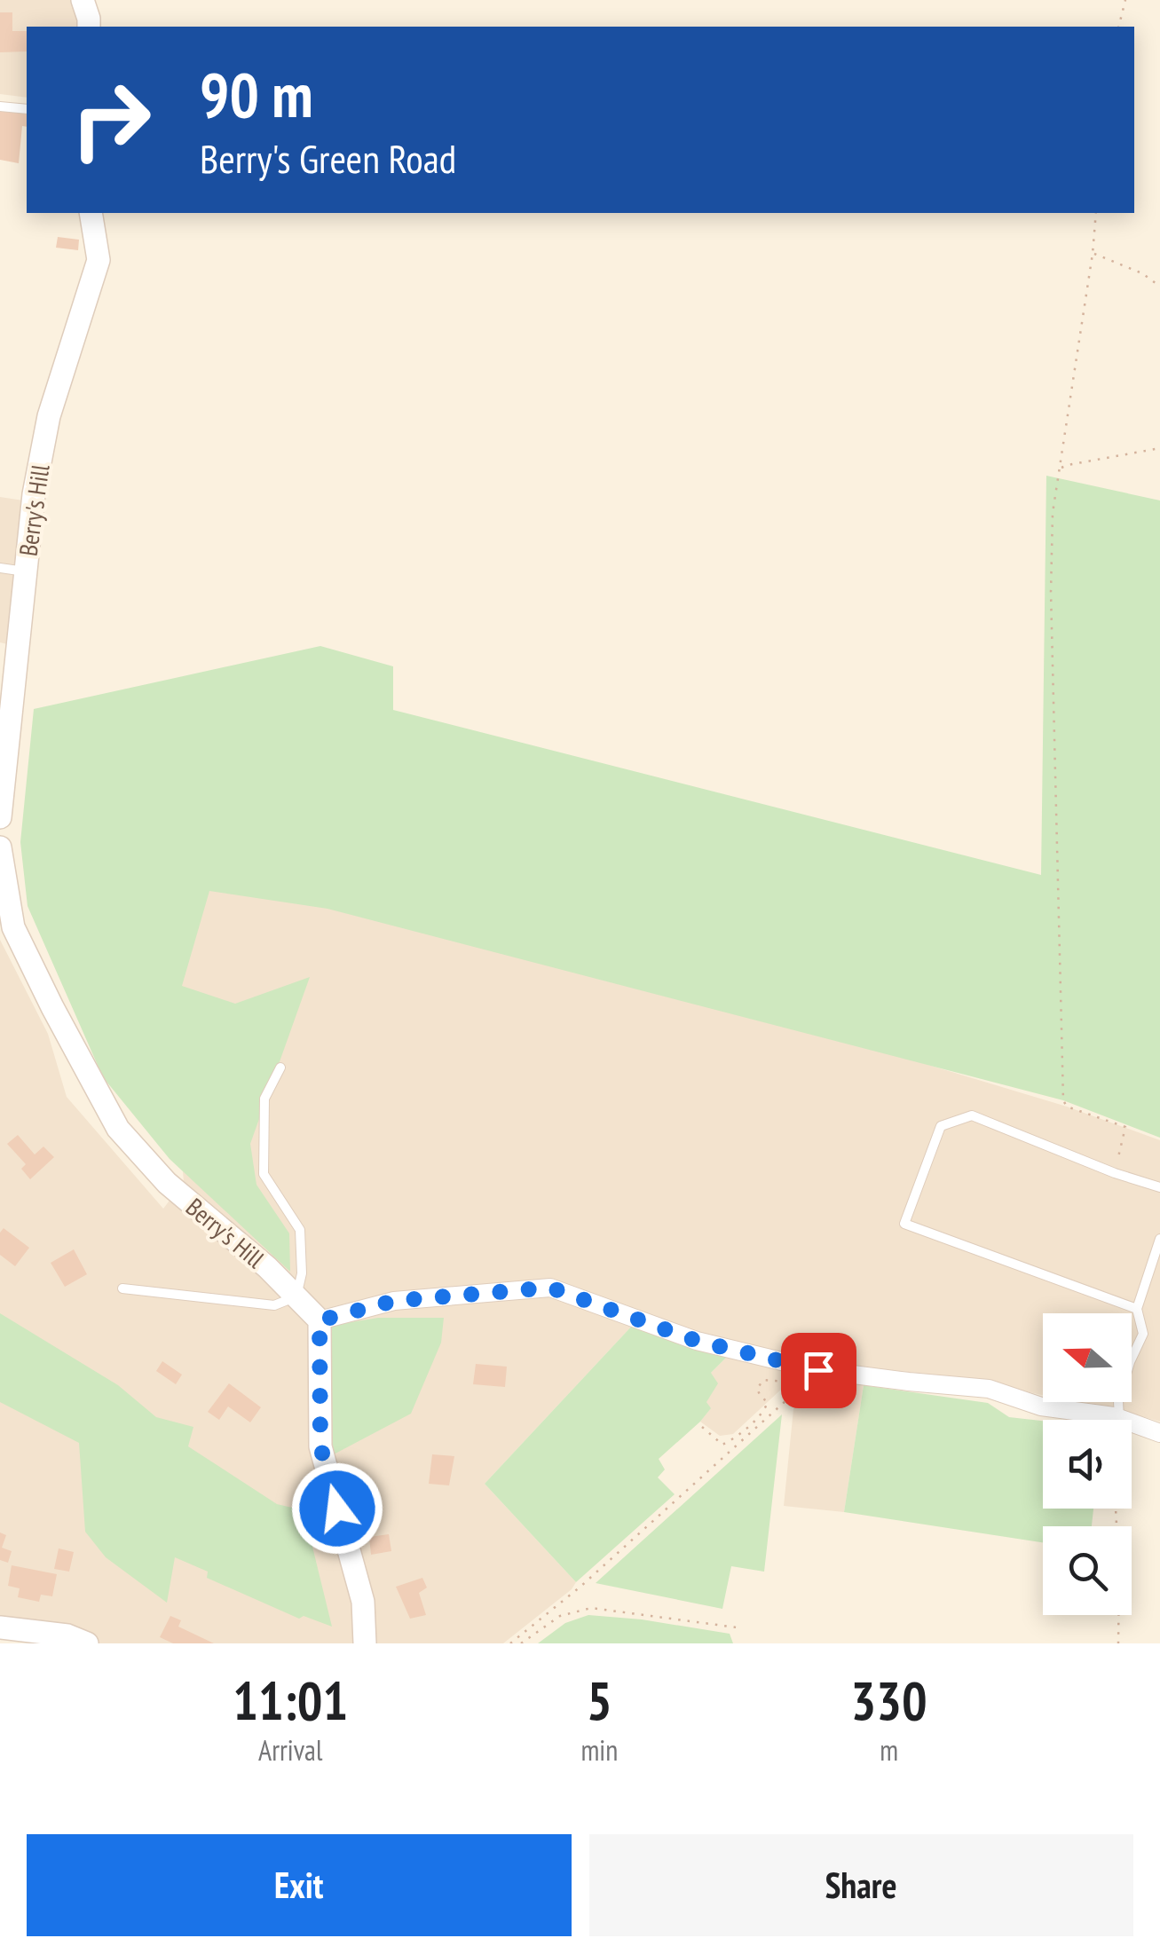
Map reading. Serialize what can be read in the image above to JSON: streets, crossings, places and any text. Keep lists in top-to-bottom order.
{
  "streets": {
    "street": ["Berry's Hill"]
  },
  "north": "left",
  "page": {
    "turn": ["90 m", "Berry's Green Road"],
    "eta": [
      "11:01",
      "Arrival",
      "5",
      "min",
      "330",
      "m"
    ],
    "buttons": ["Exit", "Share"]
  }
}
